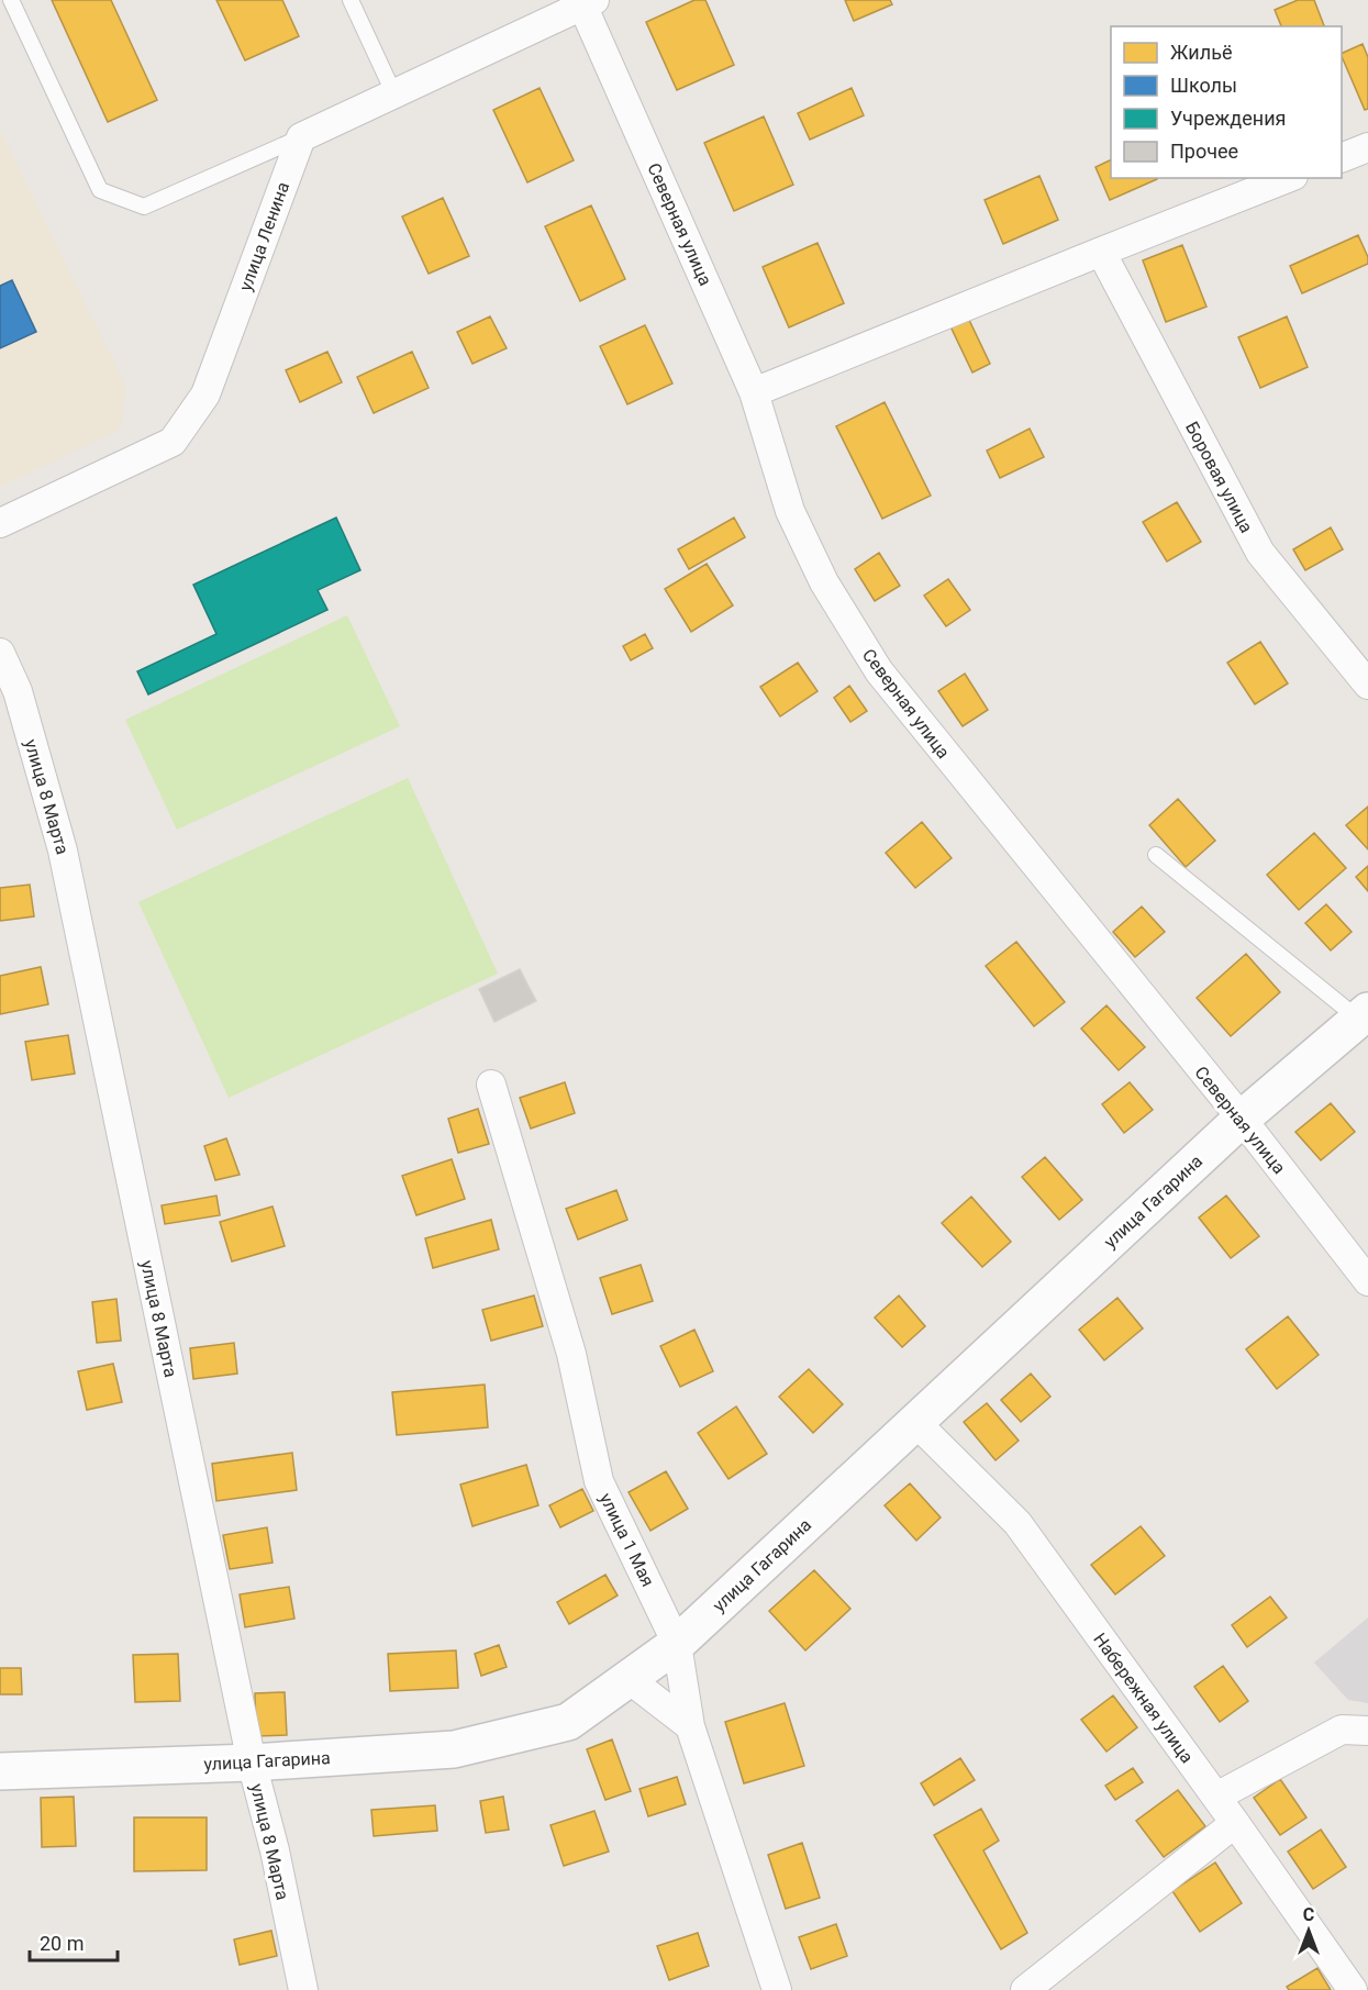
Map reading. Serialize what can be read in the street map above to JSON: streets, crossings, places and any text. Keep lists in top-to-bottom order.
{
  "streets": {
    "street": [
      "Северная улица",
      "улица Ленина",
      "Боровая улица",
      "улица 8 Марта",
      "улица Гагарина",
      "улица 1 Мая",
      "Набережная улица"
    ]
  },
  "crossings": [
    ["Северная улица", "улица Гагарина"],
    ["улица 8 Марта", "улица Гагарина"],
    ["улица Гагарина", "улица 1 Мая"],
    ["улица Гагарина", "Набережная улица"]
  ],
  "legend": [
    "Жильё",
    "Школы",
    "Учреждения",
    "Прочее"
  ],
  "scale_bar": "20 m",
  "north": "top"
}
